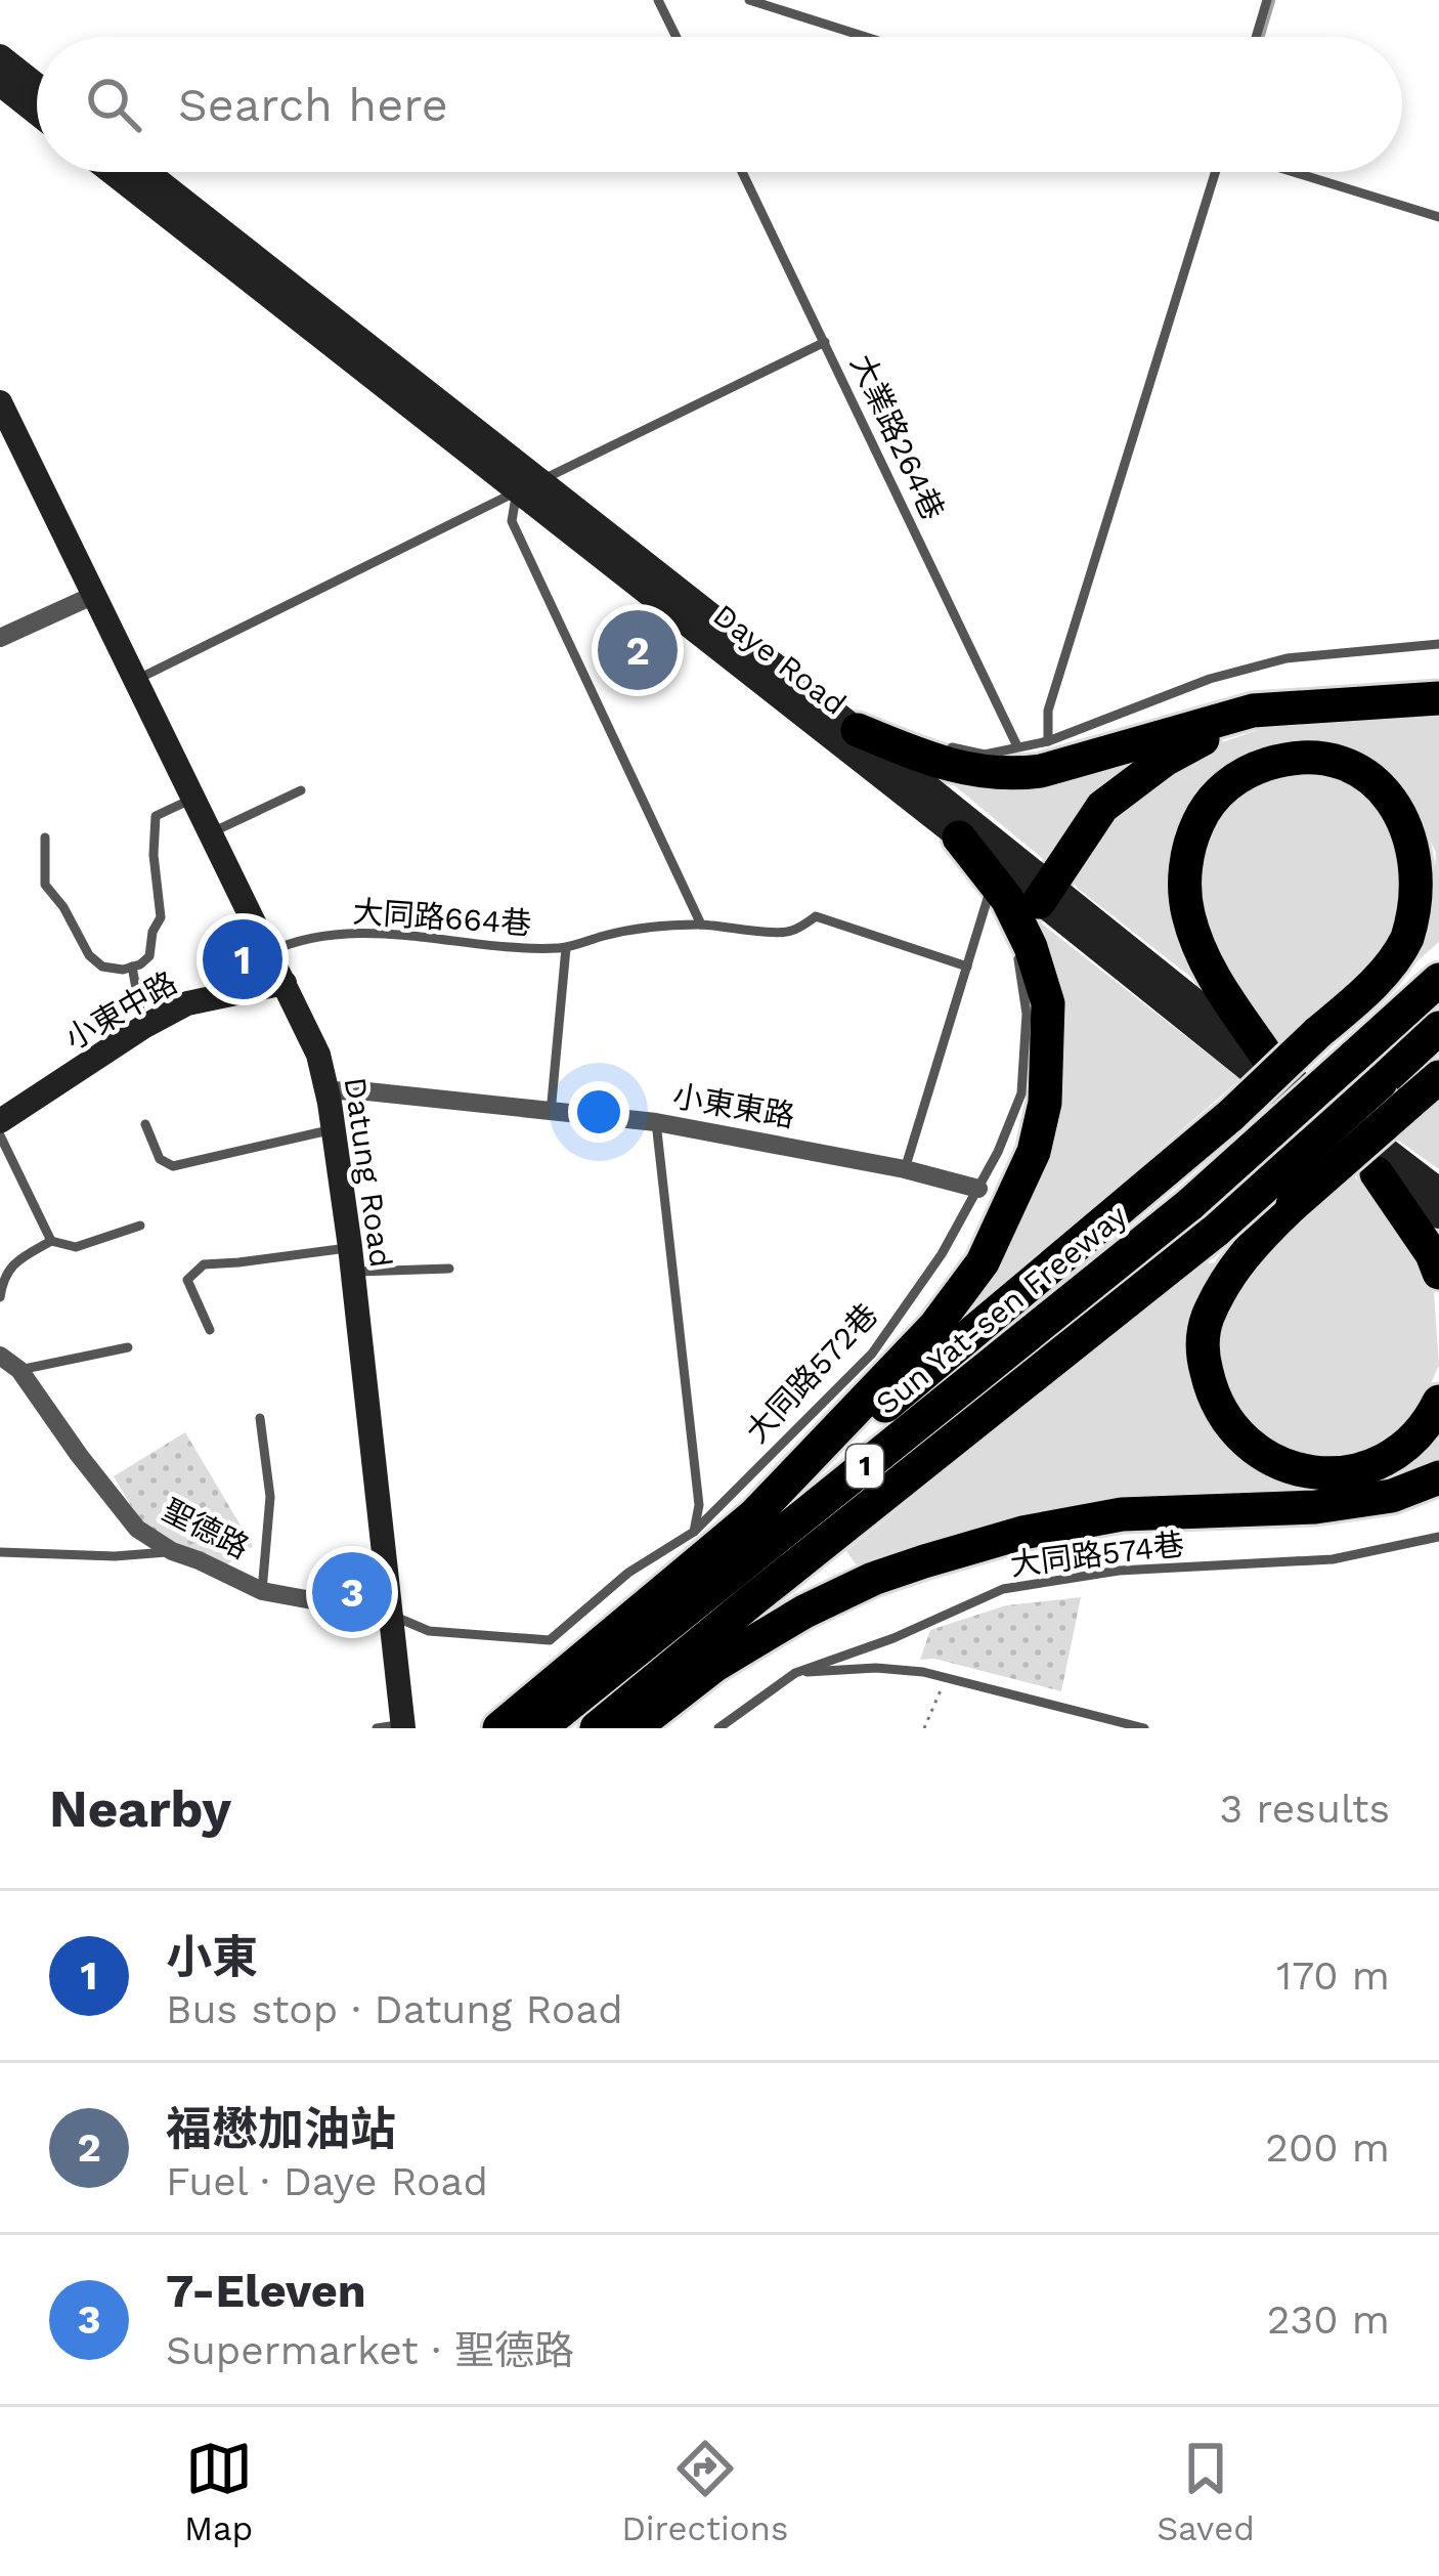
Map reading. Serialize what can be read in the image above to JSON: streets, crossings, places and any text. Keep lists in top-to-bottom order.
{
  "streets": {
    "highway": ["Sun Yat-sen Freeway", "1"],
    "main road": ["Daye Road", "小東中路", "Datung Road"],
    "street": ["小東東路", "聖德路"],
    "lane": [
      "大業路264巷",
      "大同路664巷",
      "大同路572巷",
      "大同路574巷"
    ]
  },
  "crossings": [
    ["大同路664巷", "Datung Road"],
    ["小東中路", "Datung Road"],
    ["小東東路", "Datung Road"],
    ["小東東路", "大同路572巷"],
    ["Datung Road", "大同路572巷"],
    ["Datung Road", "聖德路"],
    ["大同路572巷", "聖德路"]
  ],
  "page": {
    "search": "Search here",
    "pins": ["2", "1", "3"],
    "heading": ["Nearby", "3 results"],
    "list": [
      {
        "mark": "1",
        "name": "小東",
        "note": "Bus stop · Datung Road",
        "value": "170 m"
      },
      {
        "mark": "2",
        "name": "福懋加油站",
        "note": "Fuel · Daye Road",
        "value": "200 m"
      },
      {
        "mark": "3",
        "name": "7-Eleven",
        "note": "Supermarket · 聖德路",
        "value": "230 m"
      }
    ],
    "nav": ["Map", "Directions", "Saved"]
  }
}
